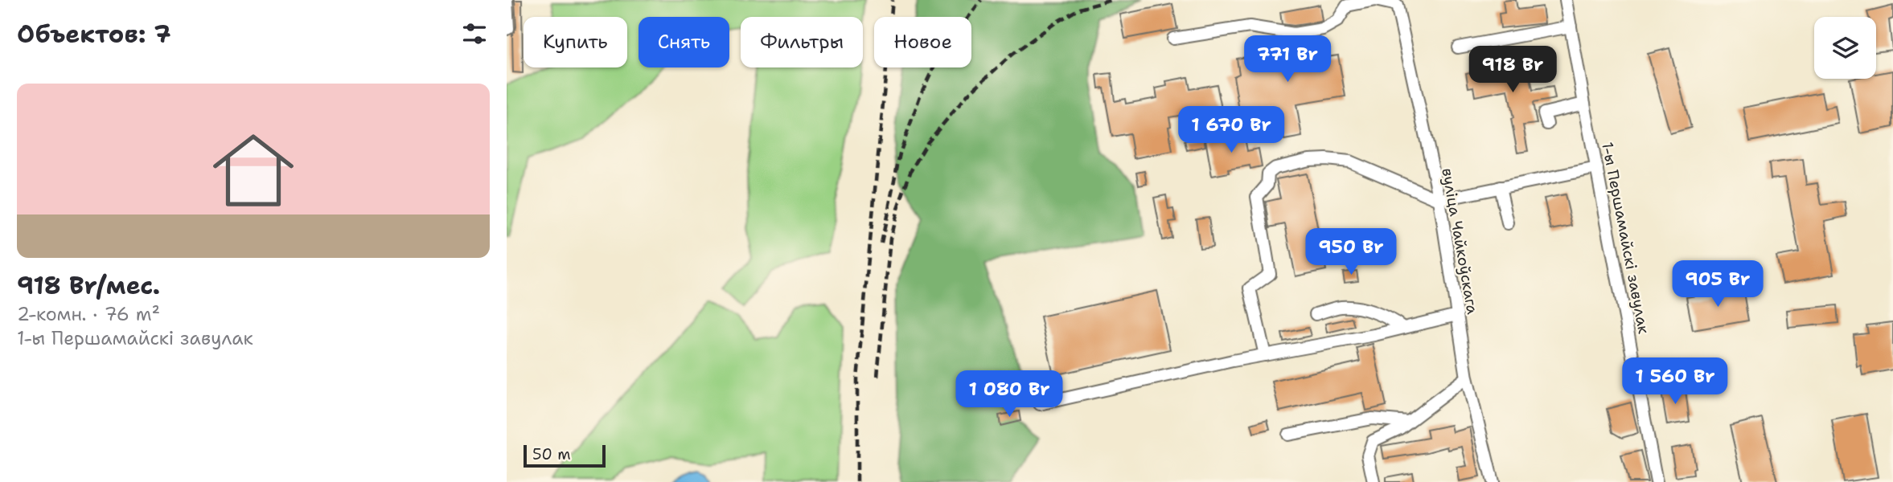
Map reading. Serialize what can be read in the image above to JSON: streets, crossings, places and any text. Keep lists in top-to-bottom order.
{
  "streets": {
    "street": ["1-ы Першамайскі завулак", "вуліца Чайкоўскага"]
  },
  "scale_bar": "50 m",
  "page": {
    "heading": "Объектов: 7",
    "chip": [
      "Купить",
      "Снять",
      "Фильтры",
      "Новое"
    ],
    "price": [
      "771 Br",
      "918 Br",
      "1 670 Br",
      "950 Br",
      "905 Br",
      "1 560 Br",
      "1 080 Br"
    ],
    "list": [
      {
        "name": "918 Br/мес.",
        "note": "2-комн. · 76 m² · 1-ы Першамайскі завулак"
      }
    ],
    "scale": "50 m"
  }
}
